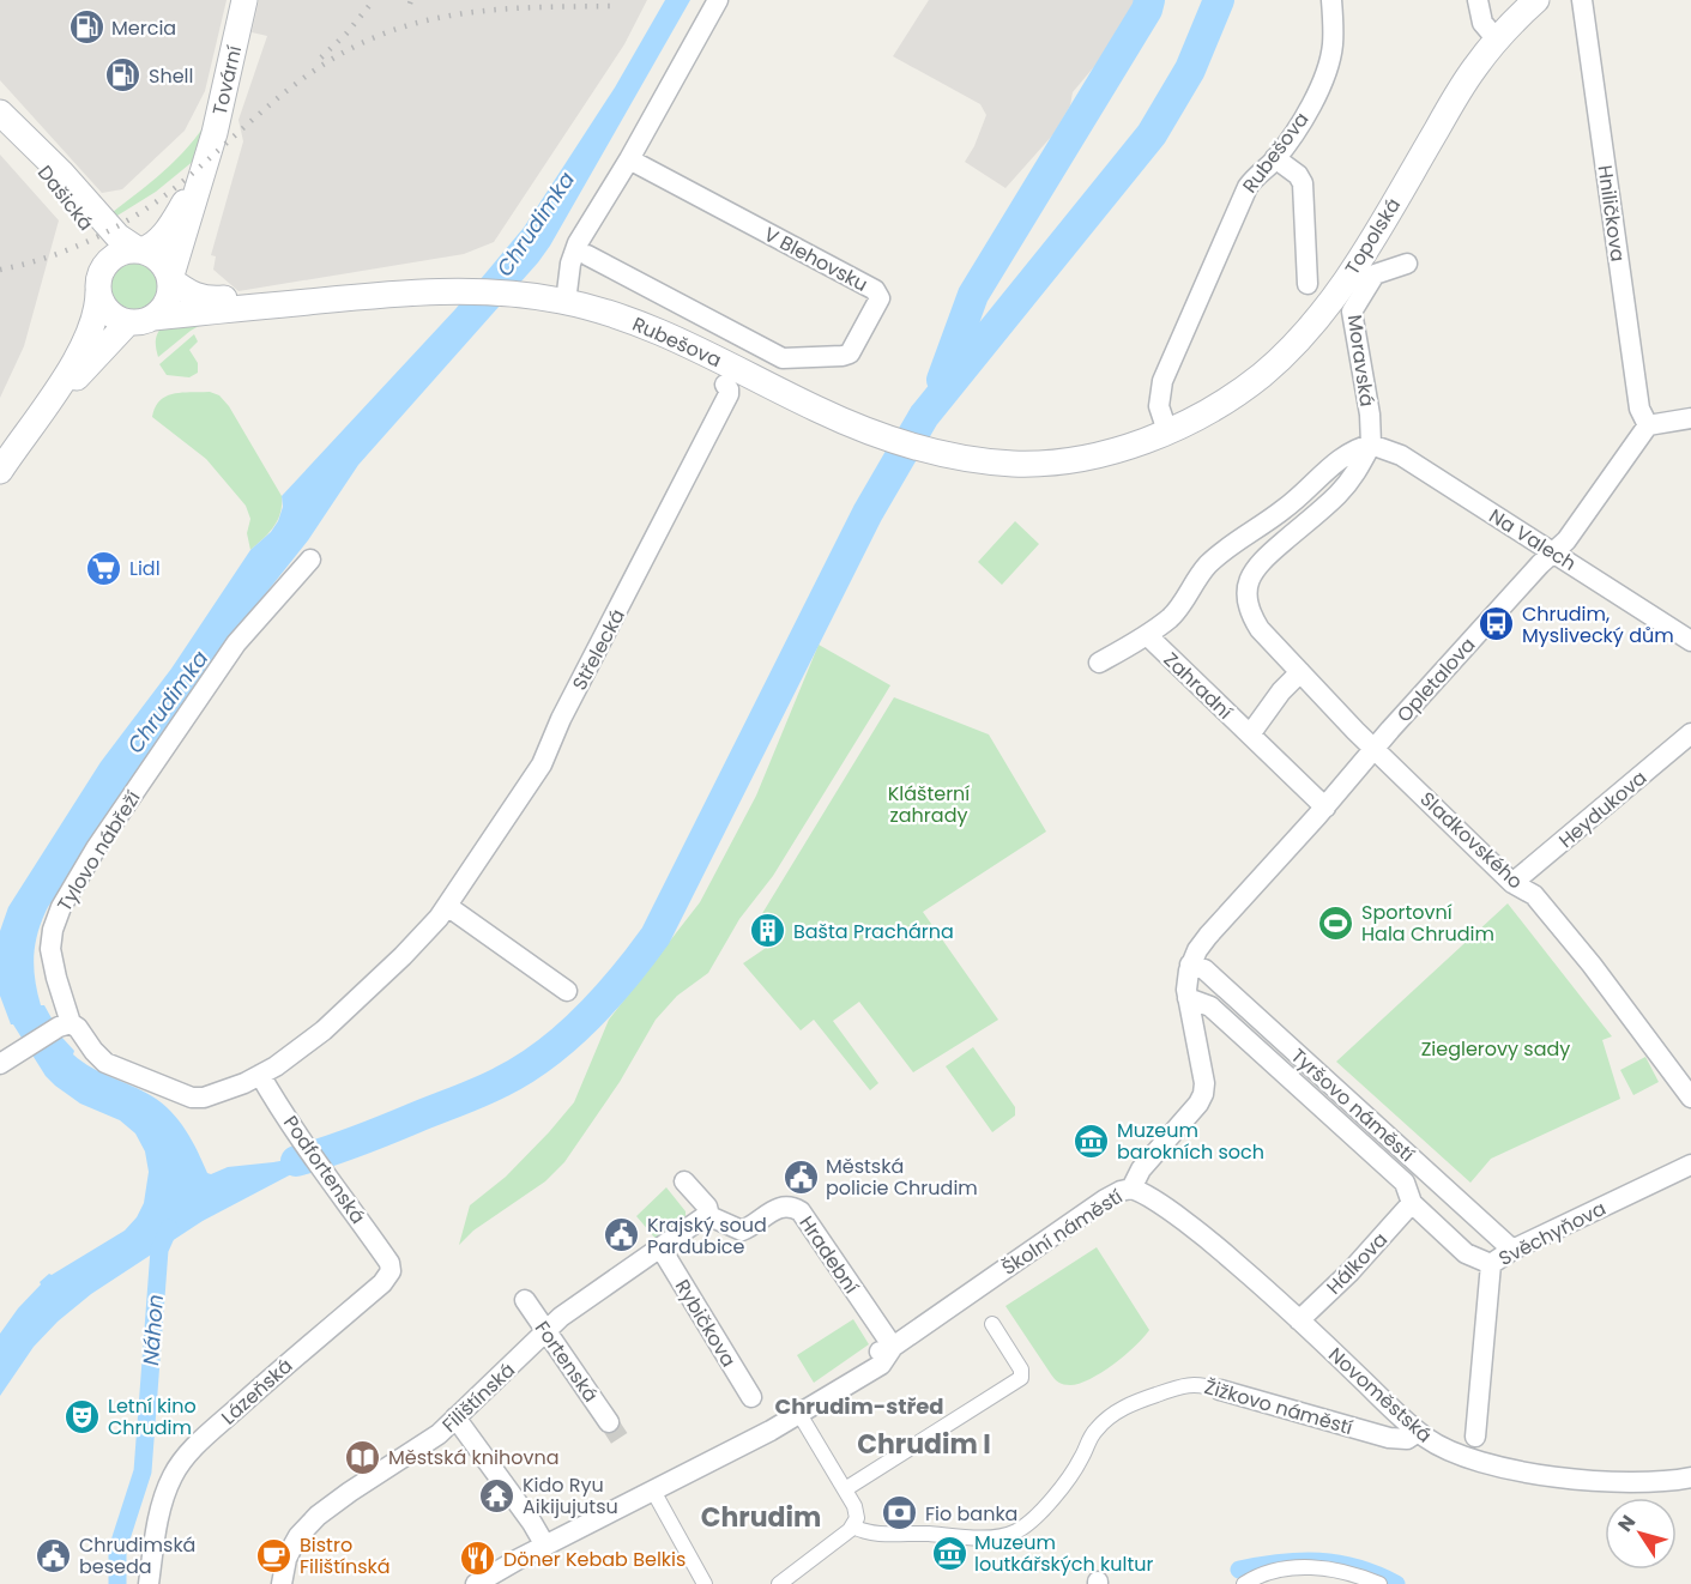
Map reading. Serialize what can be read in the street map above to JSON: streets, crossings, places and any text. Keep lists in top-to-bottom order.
{
  "streets": {
    "street": [
      "Tovární",
      "Rubešova",
      "Dašická",
      "Hniličkova",
      "Topolská",
      "V Blehovsku",
      "Moravská",
      "Na Valech",
      "Střelecká",
      "Opletalova",
      "Zahradní",
      "Heydukova",
      "Sladkovského",
      "Tylovo nábřeží",
      "Tyršovo náměstí",
      "Podfortenská",
      "Školní náměstí",
      "Svěchyňova",
      "Hradební",
      "Hálkova",
      "Rybičkova",
      "Fortenská",
      "Lázeňská",
      "Novoměstská",
      "Filištínská",
      "Žižkovo náměstí"
    ]
  },
  "crossings": [
    ["Tovární", "Rubešova"],
    ["Tovární", "Dašická"],
    ["Rubešova", "Dašická"],
    ["Rubešova", "Topolská"],
    ["Hniličkova", "Opletalova"],
    ["Moravská", "Na Valech"],
    ["Moravská", "Sladkovského"],
    ["Na Valech", "Opletalova"],
    ["Na Valech", "Sladkovského"],
    ["Střelecká", "Tylovo nábřeží"],
    ["Střelecká", "Podfortenská"],
    ["Opletalova", "Zahradní"],
    ["Opletalova", "Sladkovského"],
    ["Opletalova", "Tyršovo náměstí"],
    ["Opletalova", "Školní náměstí"],
    ["Zahradní", "Sladkovského"],
    ["Heydukova", "Sladkovského"],
    ["Tyršovo náměstí", "Školní náměstí"],
    ["Tyršovo náměstí", "Svěchyňova"],
    ["Tyršovo náměstí", "Hálkova"],
    ["Podfortenská", "Lázeňská"],
    ["Školní náměstí", "Hradební"],
    ["Školní náměstí", "Novoměstská"],
    ["Hradební", "Filištínská"],
    ["Hálkova", "Novoměstská"],
    ["Rybičkova", "Filištínská"],
    ["Fortenská", "Filištínská"],
    ["Novoměstská", "Žižkovo náměstí"]
  ],
  "districts": ["Chrudim-střed", "Chrudim I", "Chrudim"],
  "water": ["Chrudimka", "Náhon"],
  "parks": ["Klášterní zahrady", "Zieglerovy sady"],
  "places": {
    "fuel station": ["Mercia", "Shell"],
    "supermarket": ["Lidl"],
    "bus stop": ["Chrudim, Myslivecký dům"],
    "sports": ["Sportovní Hala Chrudim"],
    "building": ["Bašta Prachárna"],
    "museum": ["Muzeum barokních soch", "Muzeum loutkářských kultur"],
    "public building": ["Městská policie Chrudim", "Krajský soud Pardubice", "Chrudimská beseda"],
    "theatre": ["Letní kino Chrudim"],
    "library": ["Městská knihovna"],
    "temple": ["Kido Ryu Aikijujutsu"],
    "bank": ["Fio banka"],
    "cafe": ["Bistro Filištínská"],
    "restaurant": ["Döner Kebab Belkis"]
  },
  "north": "top left"
}
